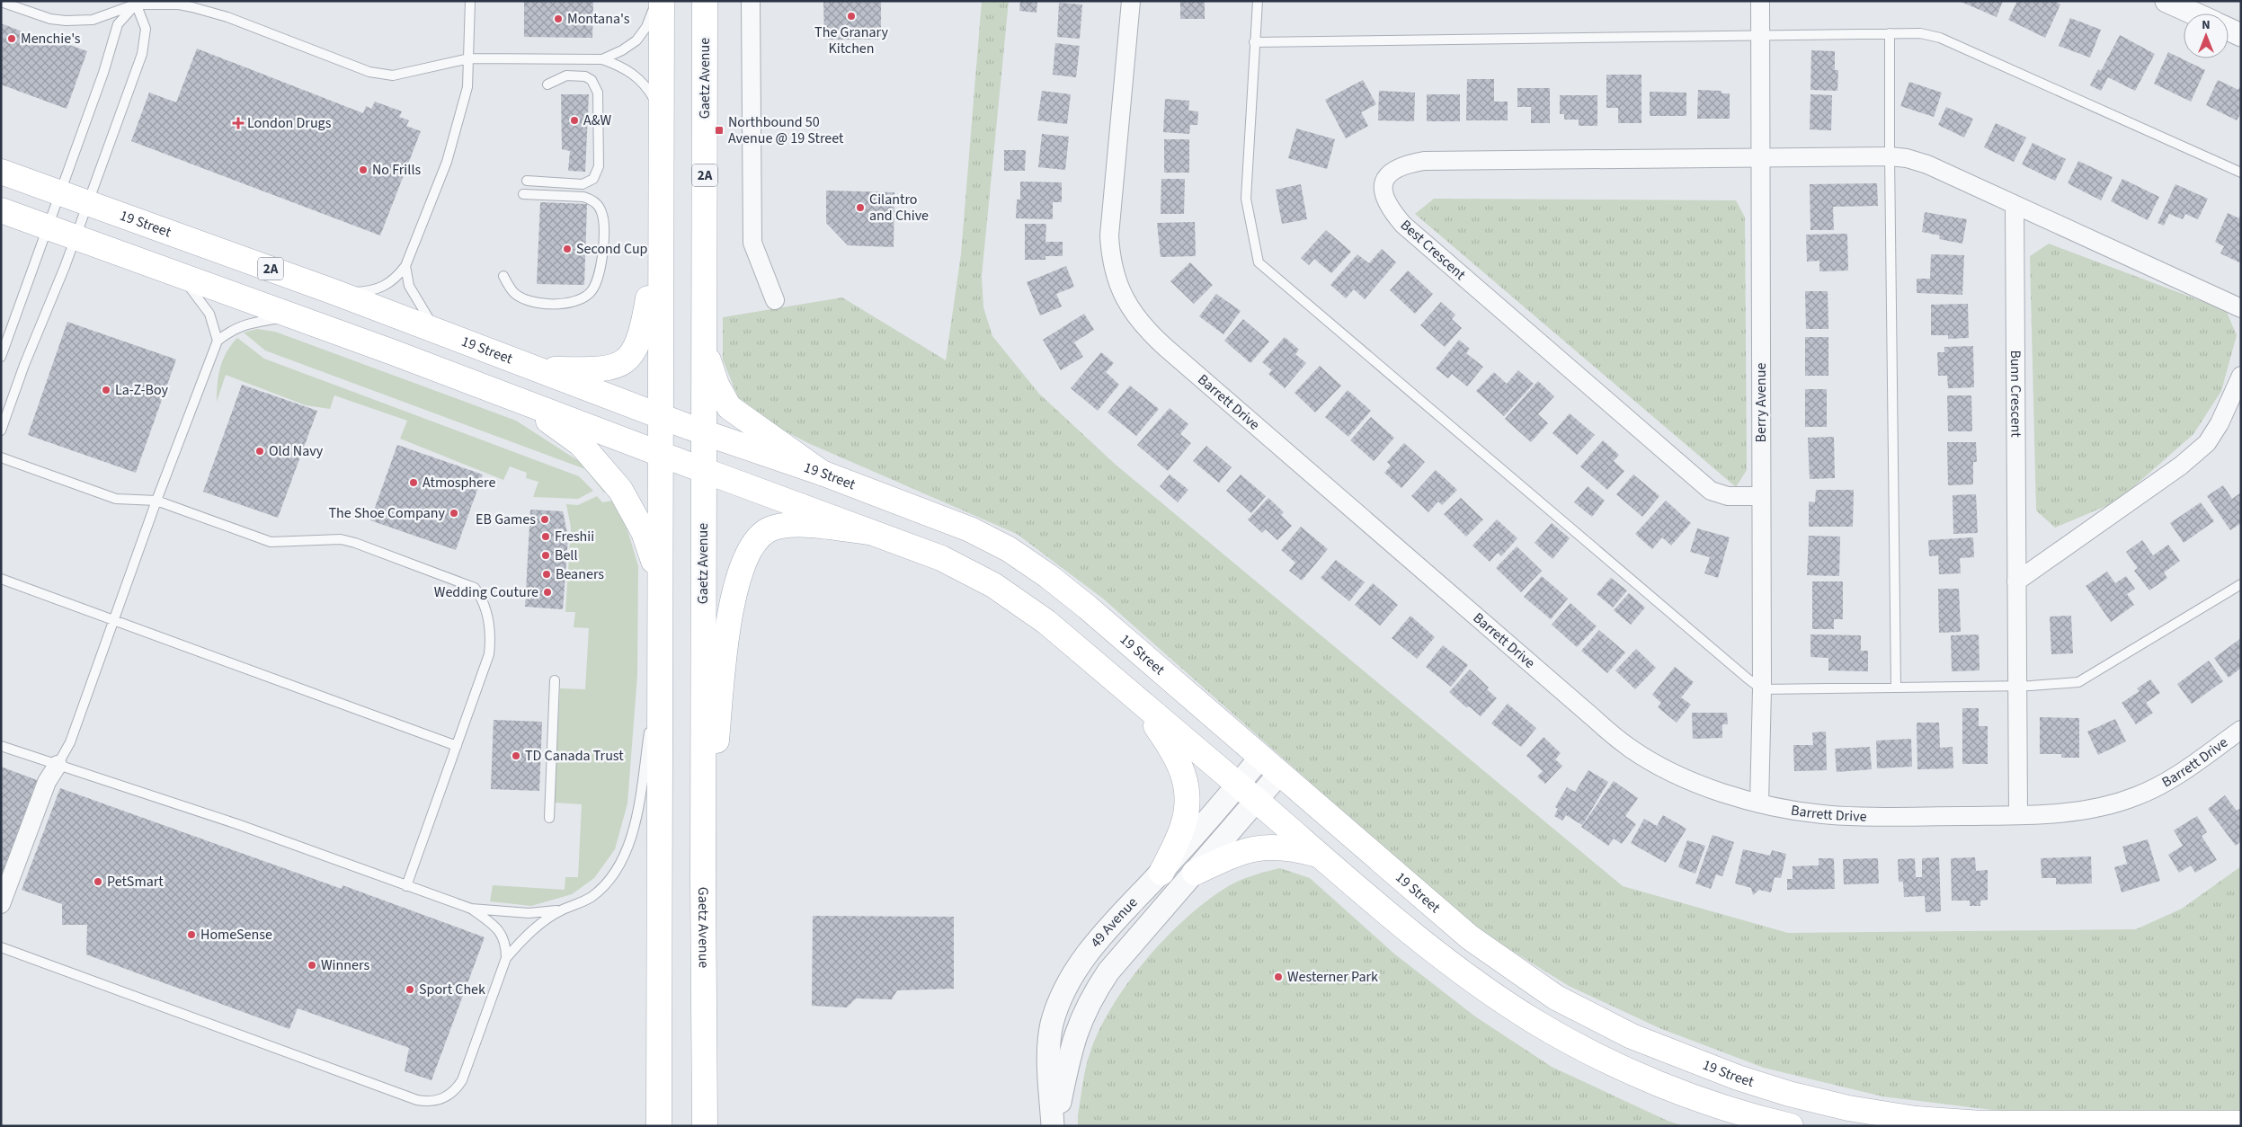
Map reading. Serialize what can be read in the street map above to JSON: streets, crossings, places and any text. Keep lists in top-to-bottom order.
{
  "streets": {
    "main road": ["Gaetz Avenue", "2A", "19 Street"],
    "street": [
      "Best Crescent",
      "Bunn Crescent",
      "Barrett Drive",
      "Berry Avenue",
      "49 Avenue"
    ]
  },
  "crossings": [
    ["Gaetz Avenue", "19 Street"],
    ["19 Street", "49 Avenue"],
    ["Best Crescent", "Berry Avenue"],
    ["Bunn Crescent", "Barrett Drive"],
    ["Barrett Drive", "Berry Avenue"]
  ],
  "places": {
    "other": [
      "The Granary Kitchen",
      "Montana's",
      "Menchie's",
      "A&W",
      "No Frills",
      "Cilantro and Chive",
      "Second Cup",
      "La-Z-Boy",
      "Old Navy",
      "Atmosphere",
      "The Shoe Company",
      "EB Games",
      "Freshii",
      "Bell",
      "Beaners",
      "Wedding Couture",
      "TD Canada Trust",
      "PetSmart",
      "HomeSense",
      "Winners",
      "Westerner Park",
      "Sport Chek"
    ],
    "health": ["London Drugs"],
    "transit": ["Northbound 50 Avenue @ 19 Street"]
  },
  "north": "top"
}
